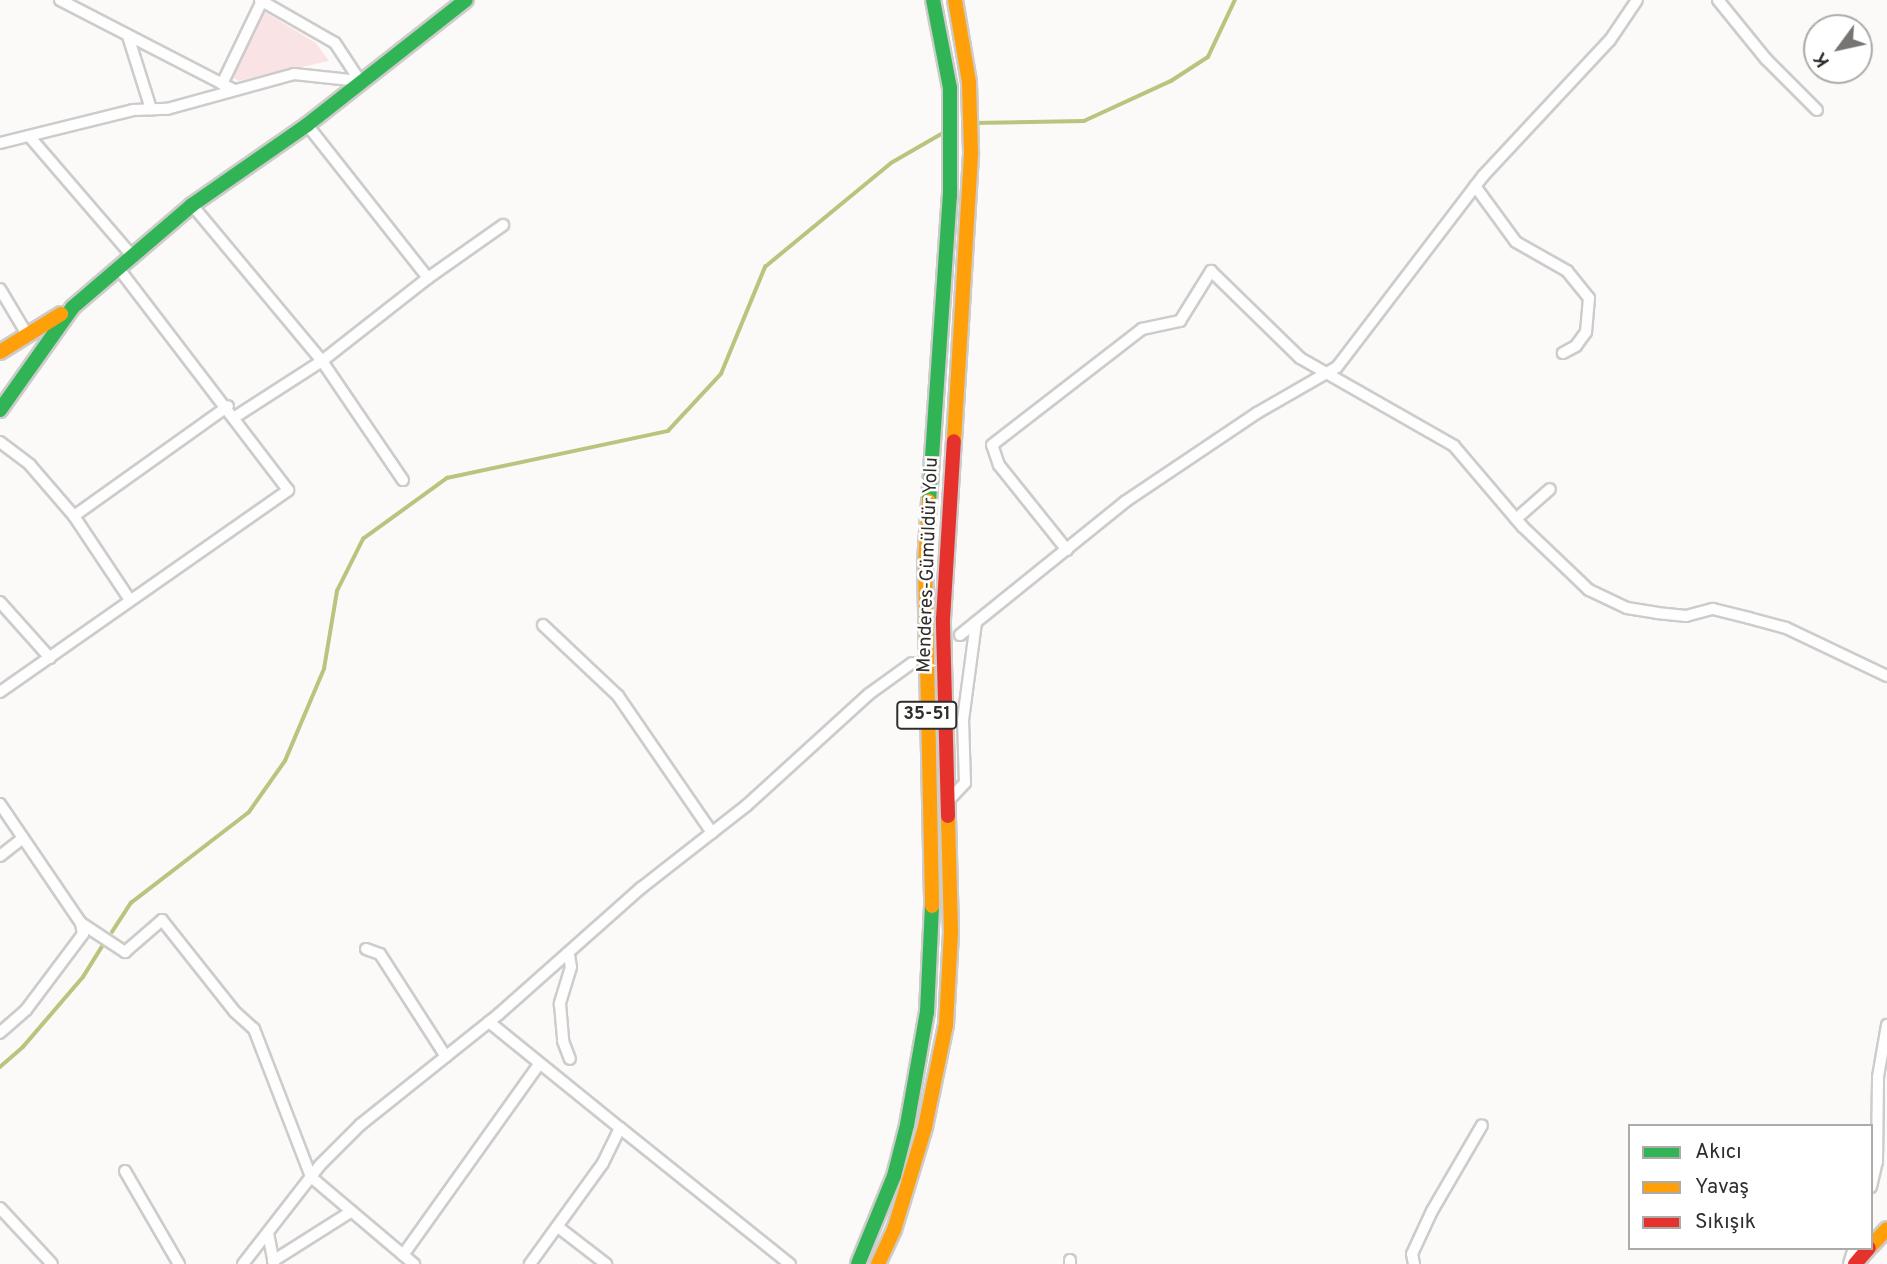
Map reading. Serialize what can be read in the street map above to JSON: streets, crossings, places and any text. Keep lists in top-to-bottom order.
{
  "streets": {
    "main road": ["Menderes-Gümüldür Yolu", "35-51"]
  },
  "legend": ["Akıcı", "Yavaş", "Sıkışık"],
  "north": "bottom left"
}
